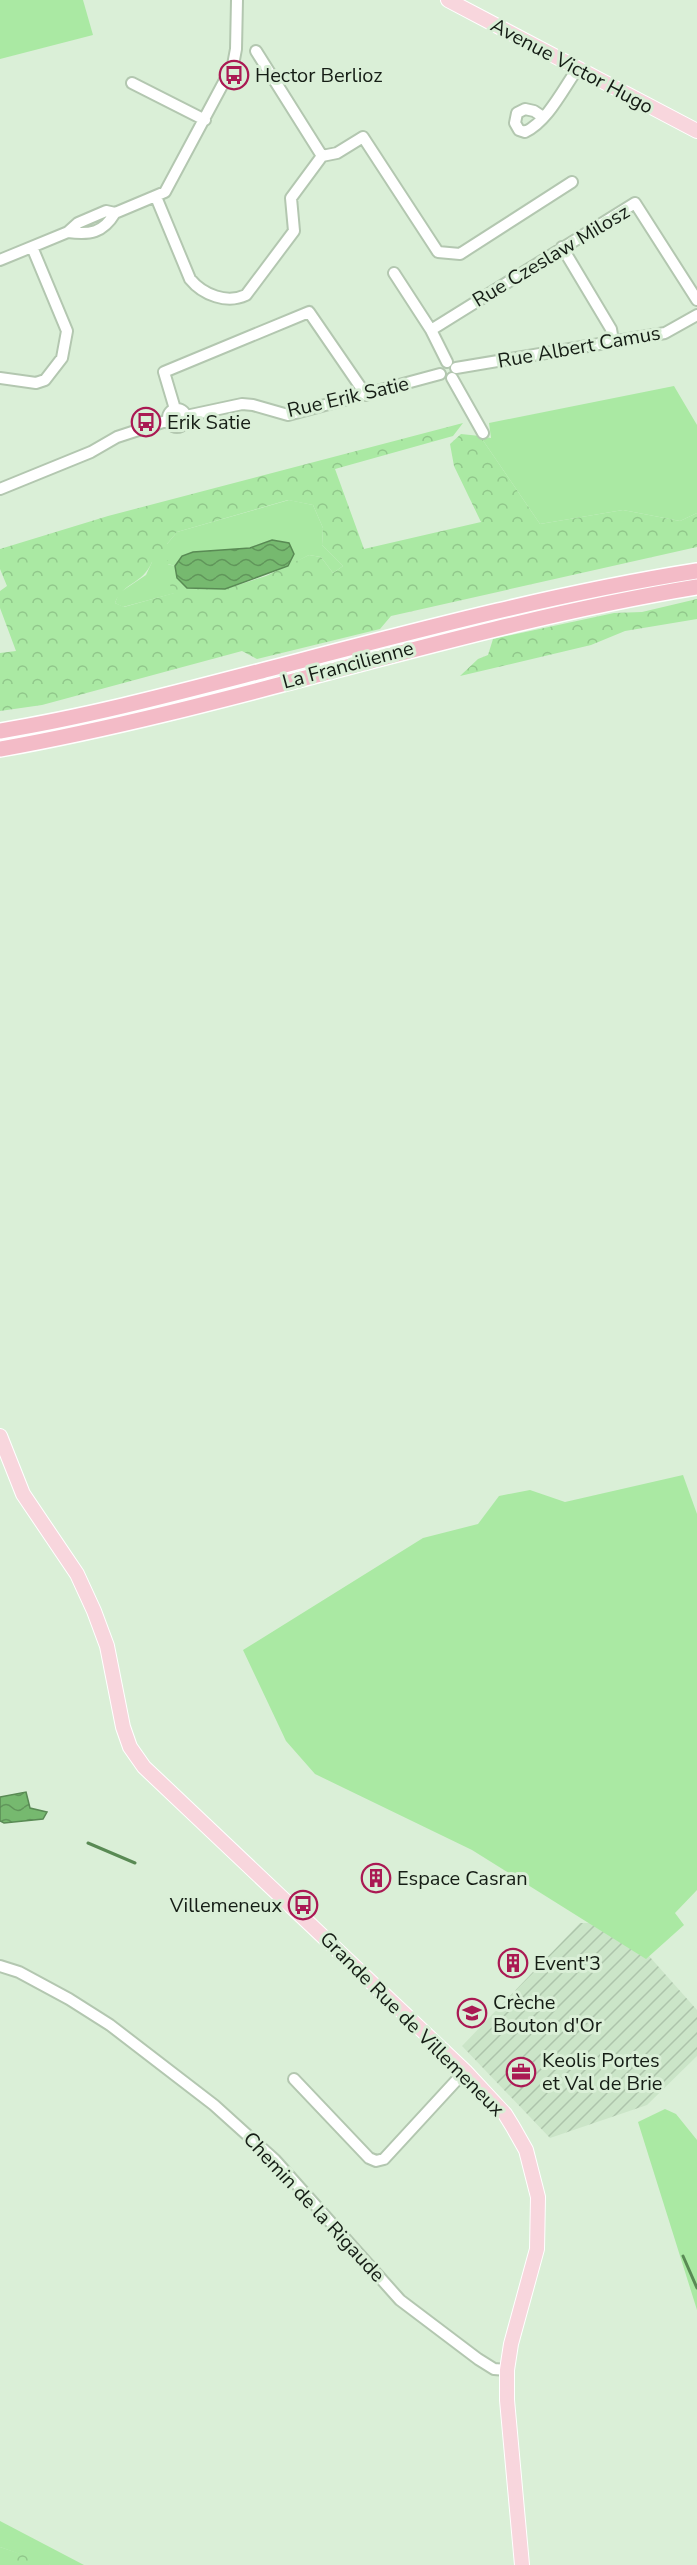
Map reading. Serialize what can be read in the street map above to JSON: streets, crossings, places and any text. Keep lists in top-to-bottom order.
{
  "streets": {
    "highway": ["La Francilienne"],
    "main road": ["Avenue Victor Hugo", "Grande Rue de Villemeneux"],
    "street": [
      "Rue Czeslaw Milosz",
      "Rue Albert Camus",
      "Rue Erik Satie",
      "Chemin de la Rigaude"
    ]
  },
  "crossings": [
    ["Rue Albert Camus", "Rue Erik Satie"],
    ["Grande Rue de Villemeneux", "Chemin de la Rigaude"]
  ],
  "places": {
    "bus stop": ["Hector Berlioz", "Erik Satie", "Villemeneux"],
    "building": ["Espace Casran", "Event'3"],
    "school or university": ["Crèche Bouton d'Or"],
    "office": ["Keolis Portes et Val de Brie"]
  }
}
